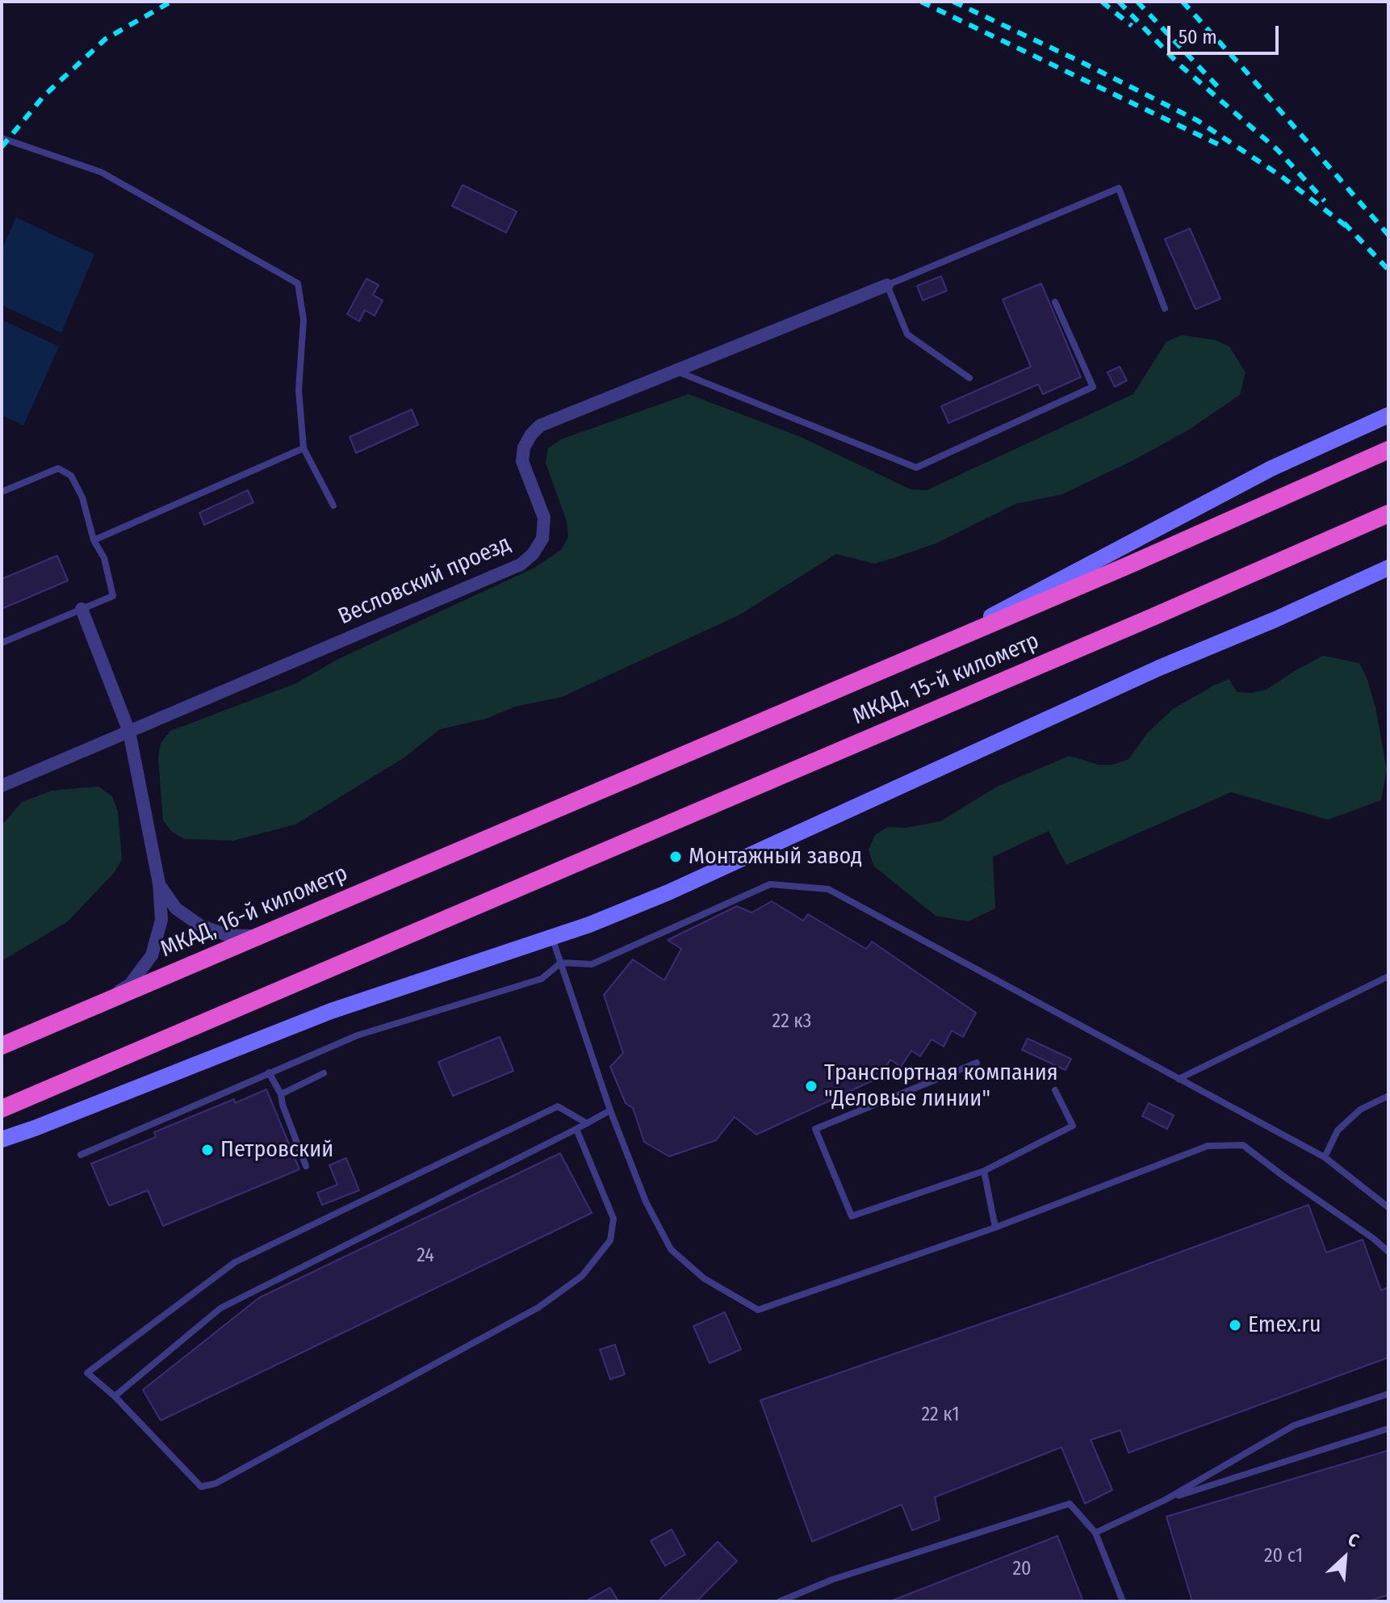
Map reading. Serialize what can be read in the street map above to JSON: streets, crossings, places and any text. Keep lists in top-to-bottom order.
{
  "streets": {
    "highway": ["МКАД, 15-й километр", "МКАД, 16-й километр"],
    "street": ["Весловский проезд"]
  },
  "crossings": [
    ["МКАД, 15-й километр", "МКАД, 16-й километр"]
  ],
  "places": [
    "Монтажный завод",
    "Транспортная компания \"Деловые линии\"",
    "Петровский",
    "Emex.ru"
  ],
  "house_numbers": [
    "22 к3",
    "24",
    "22 к1",
    "20 с1",
    "20"
  ],
  "scale_bar": "50 m",
  "north": "top right"
}
